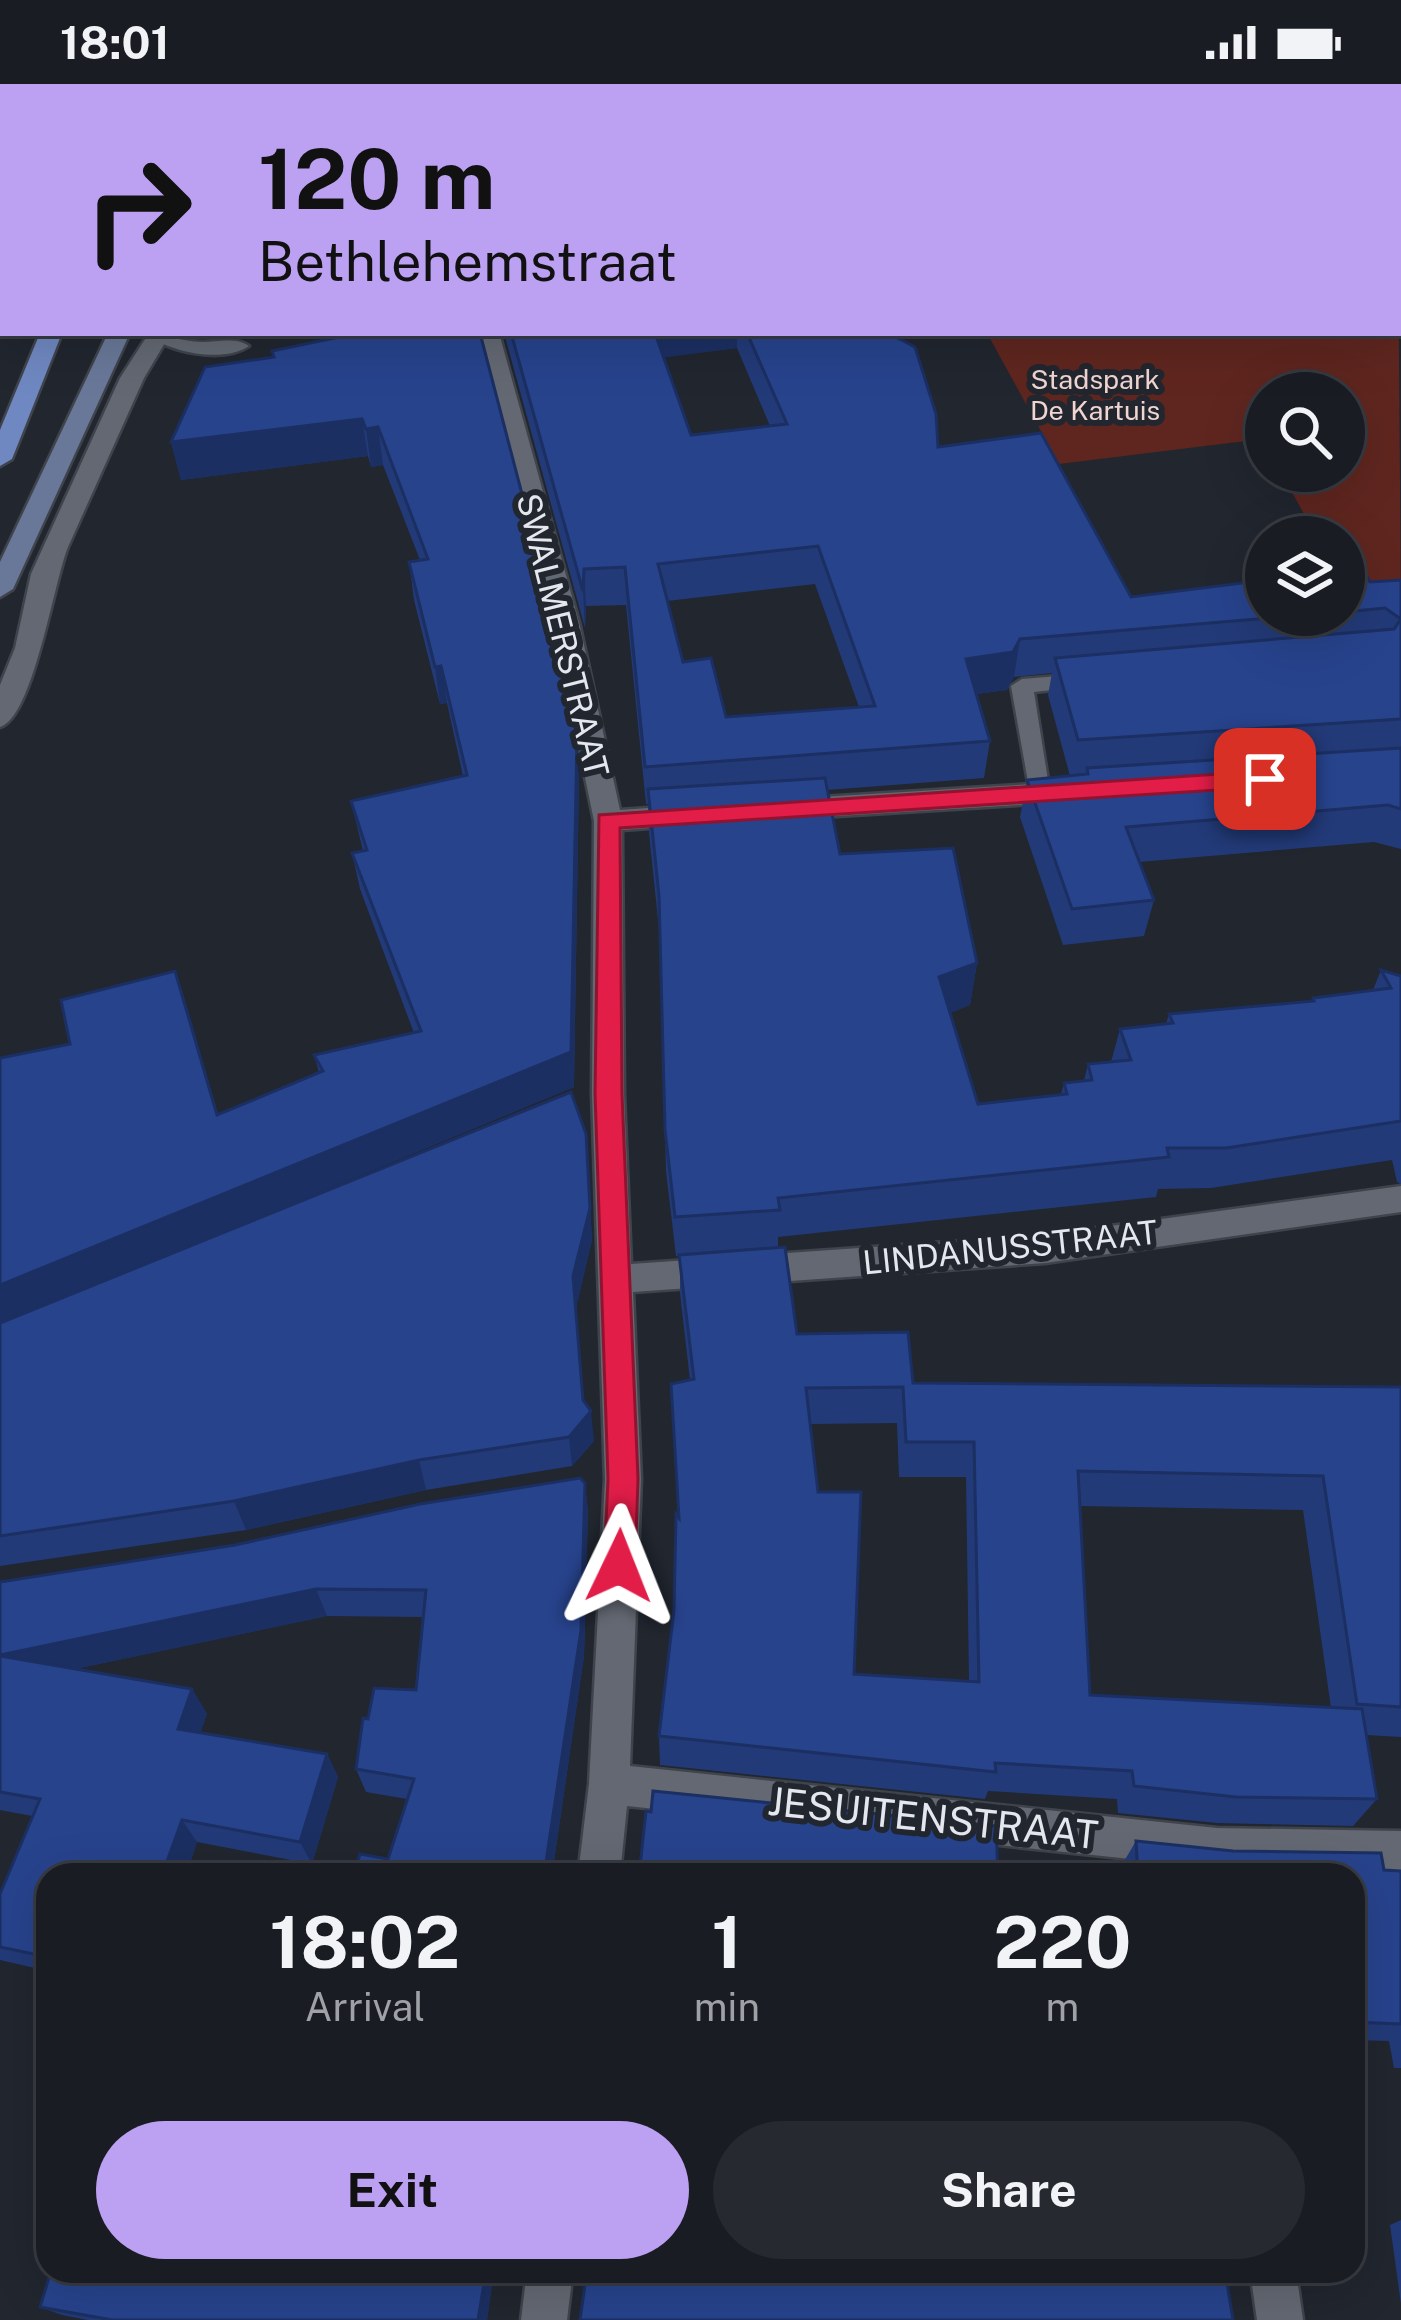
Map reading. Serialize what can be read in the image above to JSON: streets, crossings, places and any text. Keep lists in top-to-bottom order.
{
  "streets": {
    "street": ["SWALMERSTRAAT", "LINDANUSSTRAAT", "JESUITENSTRAAT"]
  },
  "crossings": [
    ["SWALMERSTRAAT", "LINDANUSSTRAAT"],
    ["SWALMERSTRAAT", "JESUITENSTRAAT"]
  ],
  "parks": ["Stadspark De Kartuis"],
  "page": {
    "status": "18:01",
    "turn": ["120 m", "Bethlehemstraat"],
    "eta": [
      "18:02",
      "Arrival",
      "1",
      "min",
      "220",
      "m"
    ],
    "buttons": ["Exit", "Share"]
  }
}
